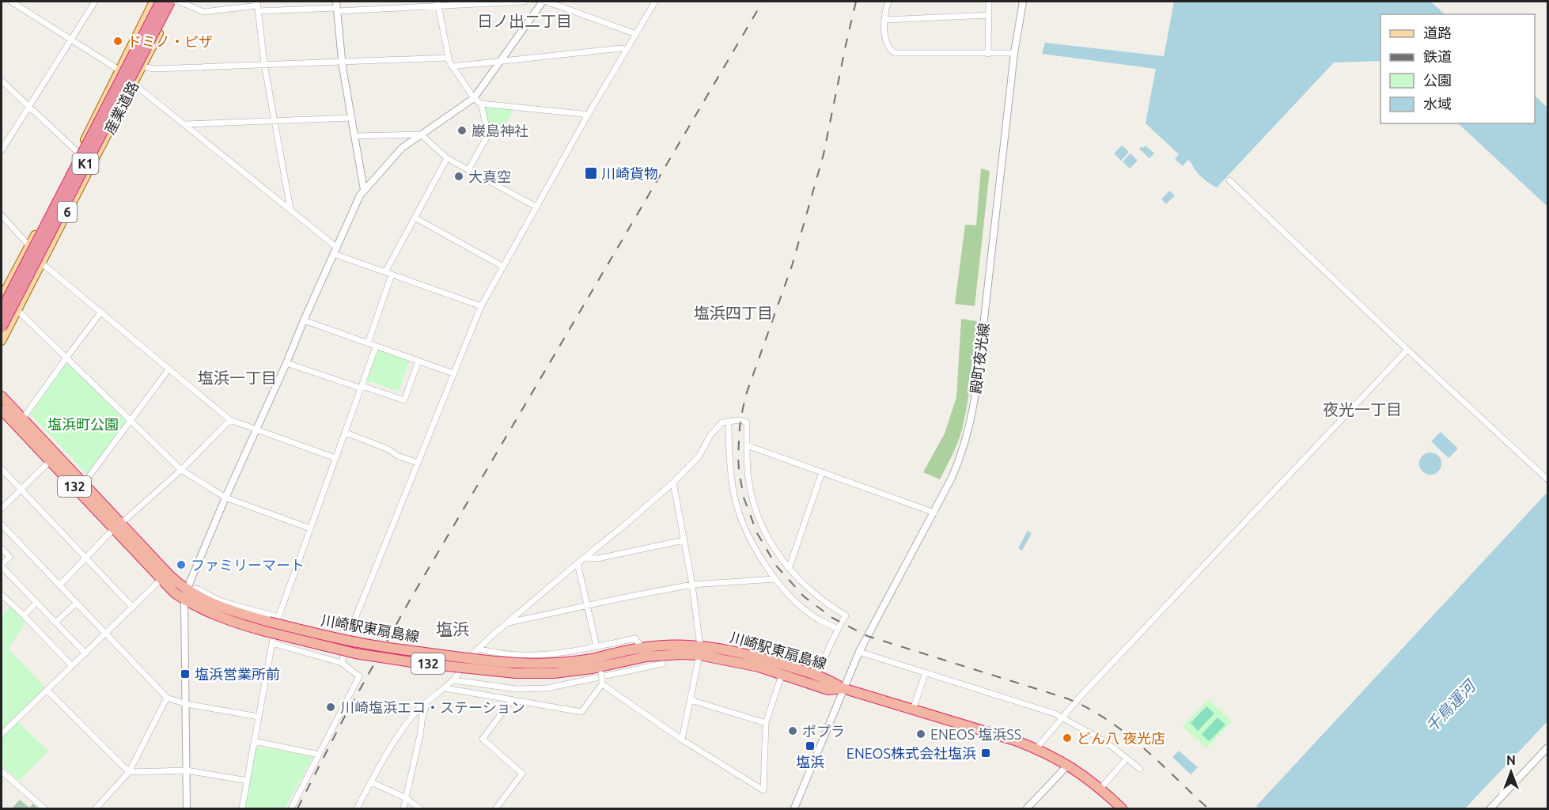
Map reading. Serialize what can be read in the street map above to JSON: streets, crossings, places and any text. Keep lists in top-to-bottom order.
{
  "streets": {
    "highway": ["K1", "132", "川崎駅東扇島線"],
    "main road": ["産業道路", "6"],
    "street": ["殿町夜光線"]
  },
  "crossings": [
    ["殿町夜光線", "川崎駅東扇島線"]
  ],
  "districts": [
    "日ノ出二丁目",
    "塩浜四丁目",
    "塩浜一丁目",
    "夜光一丁目",
    "塩浜"
  ],
  "water": ["千鳥運河"],
  "parks": ["塩浜町公園"],
  "places": {
    "other": [
      "ドミノ・ピザ",
      "巌島神社",
      "大真空",
      "ファミリーマート",
      "川崎塩浜エコ・ステーション",
      "ポプラ",
      "ENEOS 塩浜SS",
      "どん八 夜光店"
    ],
    "transit": [
      "川崎貨物",
      "塩浜営業所前",
      "塩浜",
      "ENEOS株式会社塩浜"
    ]
  },
  "legend": [
    "道路",
    "鉄道",
    "公園",
    "水域"
  ],
  "north": "top"
}
